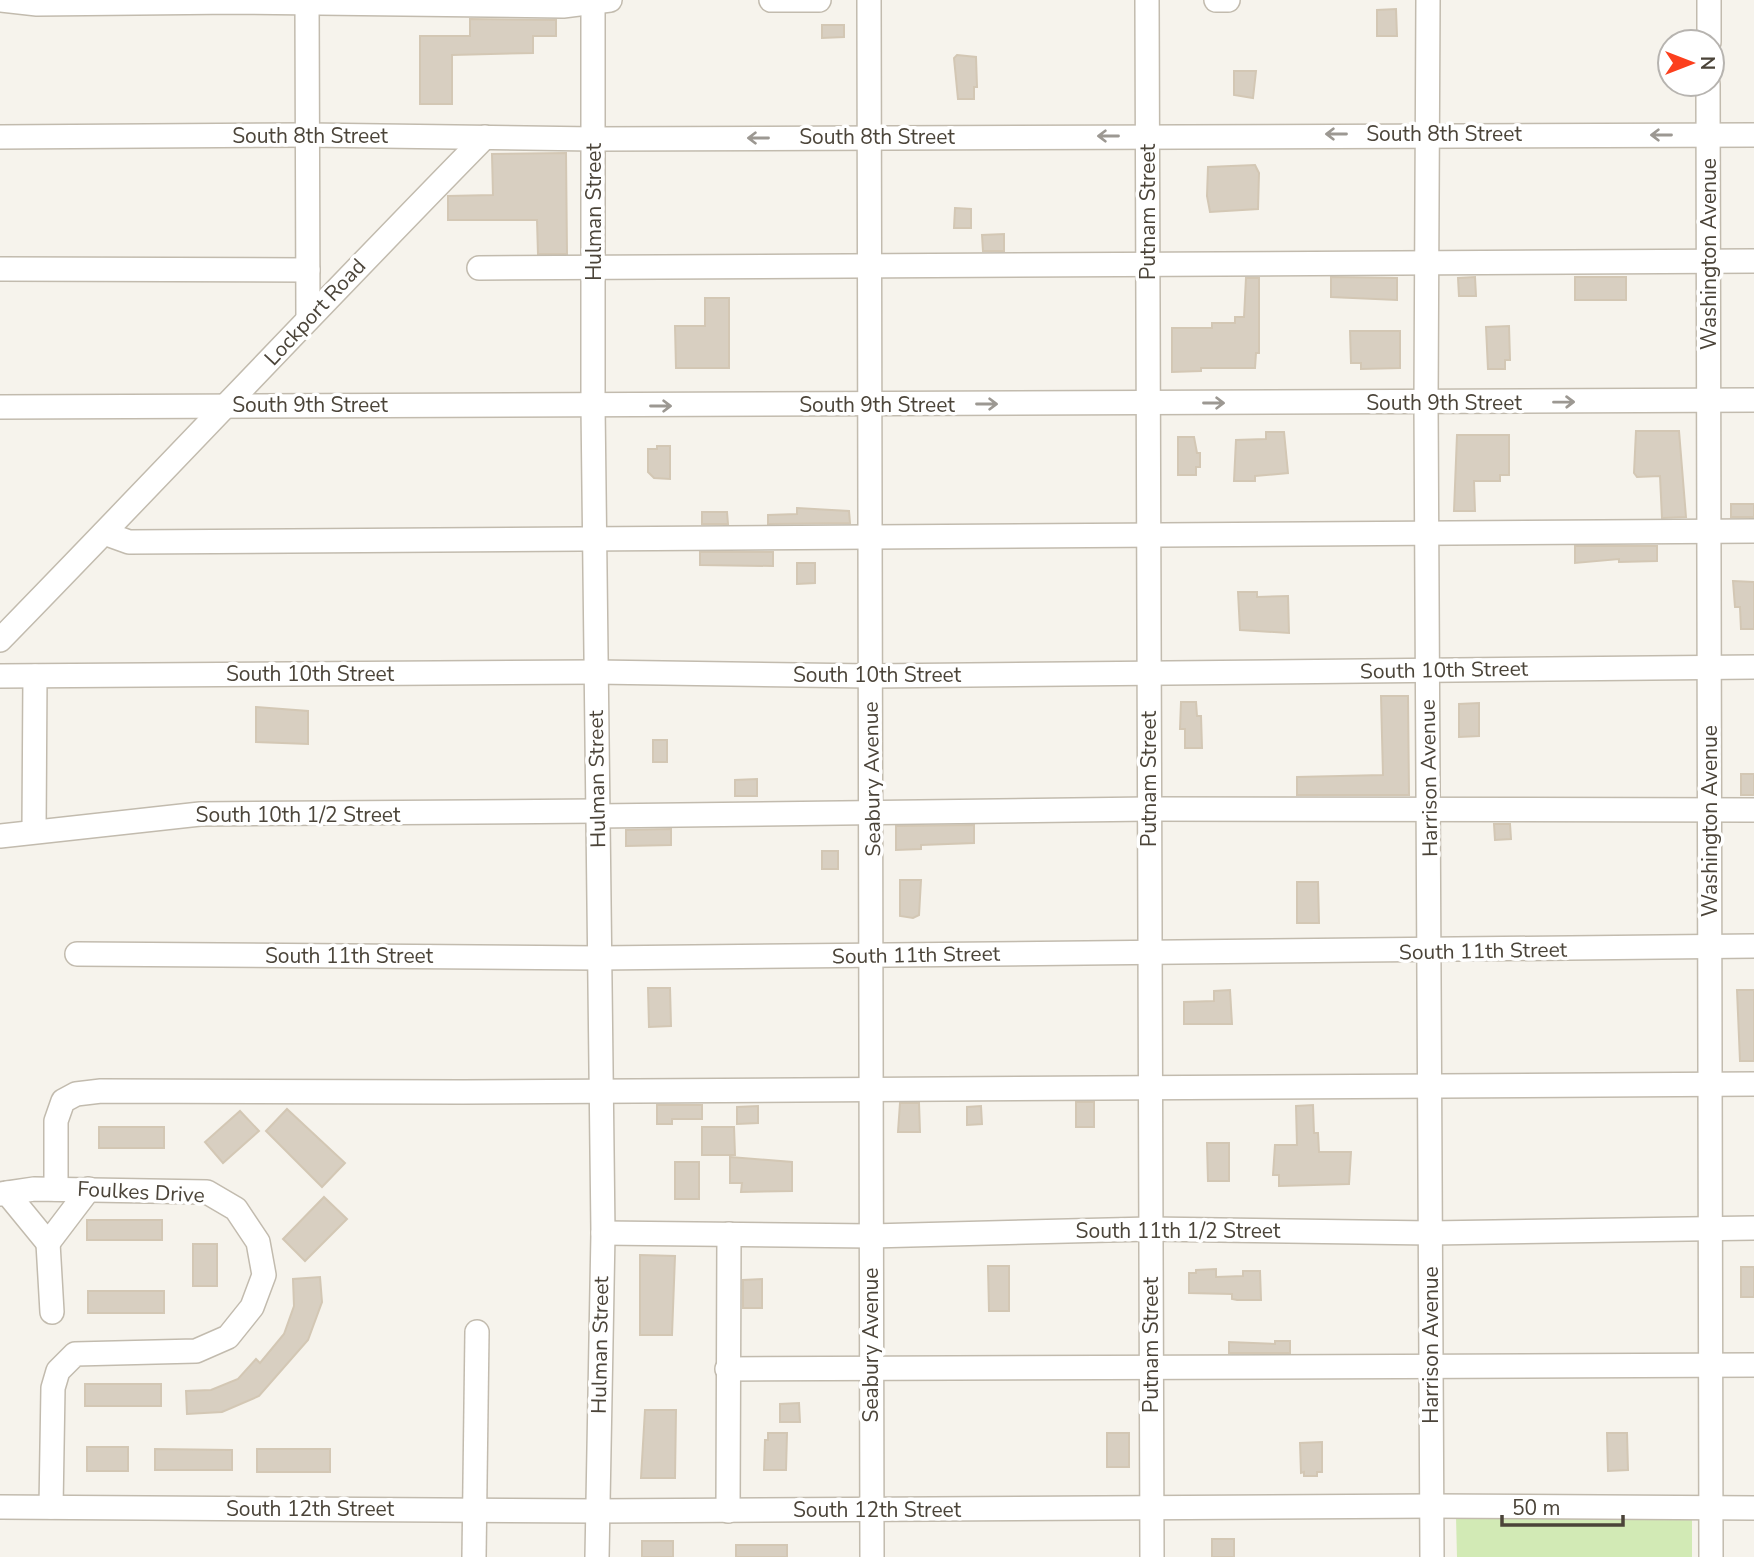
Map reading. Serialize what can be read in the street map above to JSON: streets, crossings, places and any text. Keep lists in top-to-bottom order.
{
  "streets": {
    "street": [
      "South 8th Street",
      "Hulman Street",
      "Putnam Street",
      "Washington Avenue",
      "Lockport Road",
      "South 9th Street",
      "South 10th Street",
      "Harrison Avenue",
      "Seabury Avenue",
      "South 10th 1/2 Street",
      "South 11th Street",
      "Foulkes Drive",
      "South 11th 1/2 Street",
      "South 12th Street"
    ]
  },
  "crossings": [
    ["South 8th Street", "Hulman Street"],
    ["South 8th Street", "Putnam Street"],
    ["South 8th Street", "Washington Avenue"],
    ["South 8th Street", "Lockport Road"],
    ["South 8th Street", "Harrison Avenue"],
    ["South 8th Street", "Seabury Avenue"],
    ["Hulman Street", "South 9th Street"],
    ["Hulman Street", "South 10th Street"],
    ["Hulman Street", "South 10th 1/2 Street"],
    ["Hulman Street", "South 11th Street"],
    ["Hulman Street", "South 11th 1/2 Street"],
    ["Hulman Street", "South 12th Street"],
    ["Putnam Street", "South 9th Street"],
    ["Putnam Street", "South 10th Street"],
    ["Putnam Street", "South 10th 1/2 Street"],
    ["Putnam Street", "South 11th Street"],
    ["Putnam Street", "South 11th 1/2 Street"],
    ["Putnam Street", "South 12th Street"],
    ["Washington Avenue", "South 9th Street"],
    ["Washington Avenue", "South 10th Street"],
    ["Washington Avenue", "South 10th 1/2 Street"],
    ["Washington Avenue", "South 11th Street"],
    ["Washington Avenue", "South 11th 1/2 Street"],
    ["Washington Avenue", "South 12th Street"],
    ["Lockport Road", "South 9th Street"],
    ["South 9th Street", "Harrison Avenue"],
    ["South 9th Street", "Seabury Avenue"],
    ["South 10th Street", "Harrison Avenue"],
    ["South 10th Street", "Seabury Avenue"],
    ["Harrison Avenue", "South 10th 1/2 Street"],
    ["Harrison Avenue", "South 11th Street"],
    ["Harrison Avenue", "South 11th 1/2 Street"],
    ["Harrison Avenue", "South 12th Street"],
    ["Seabury Avenue", "South 10th 1/2 Street"],
    ["Seabury Avenue", "South 11th Street"],
    ["Seabury Avenue", "South 11th 1/2 Street"],
    ["Seabury Avenue", "South 12th Street"],
    ["Foulkes Drive", "South 12th Street"]
  ],
  "scale_bar": "50 m",
  "north": "right"
}
